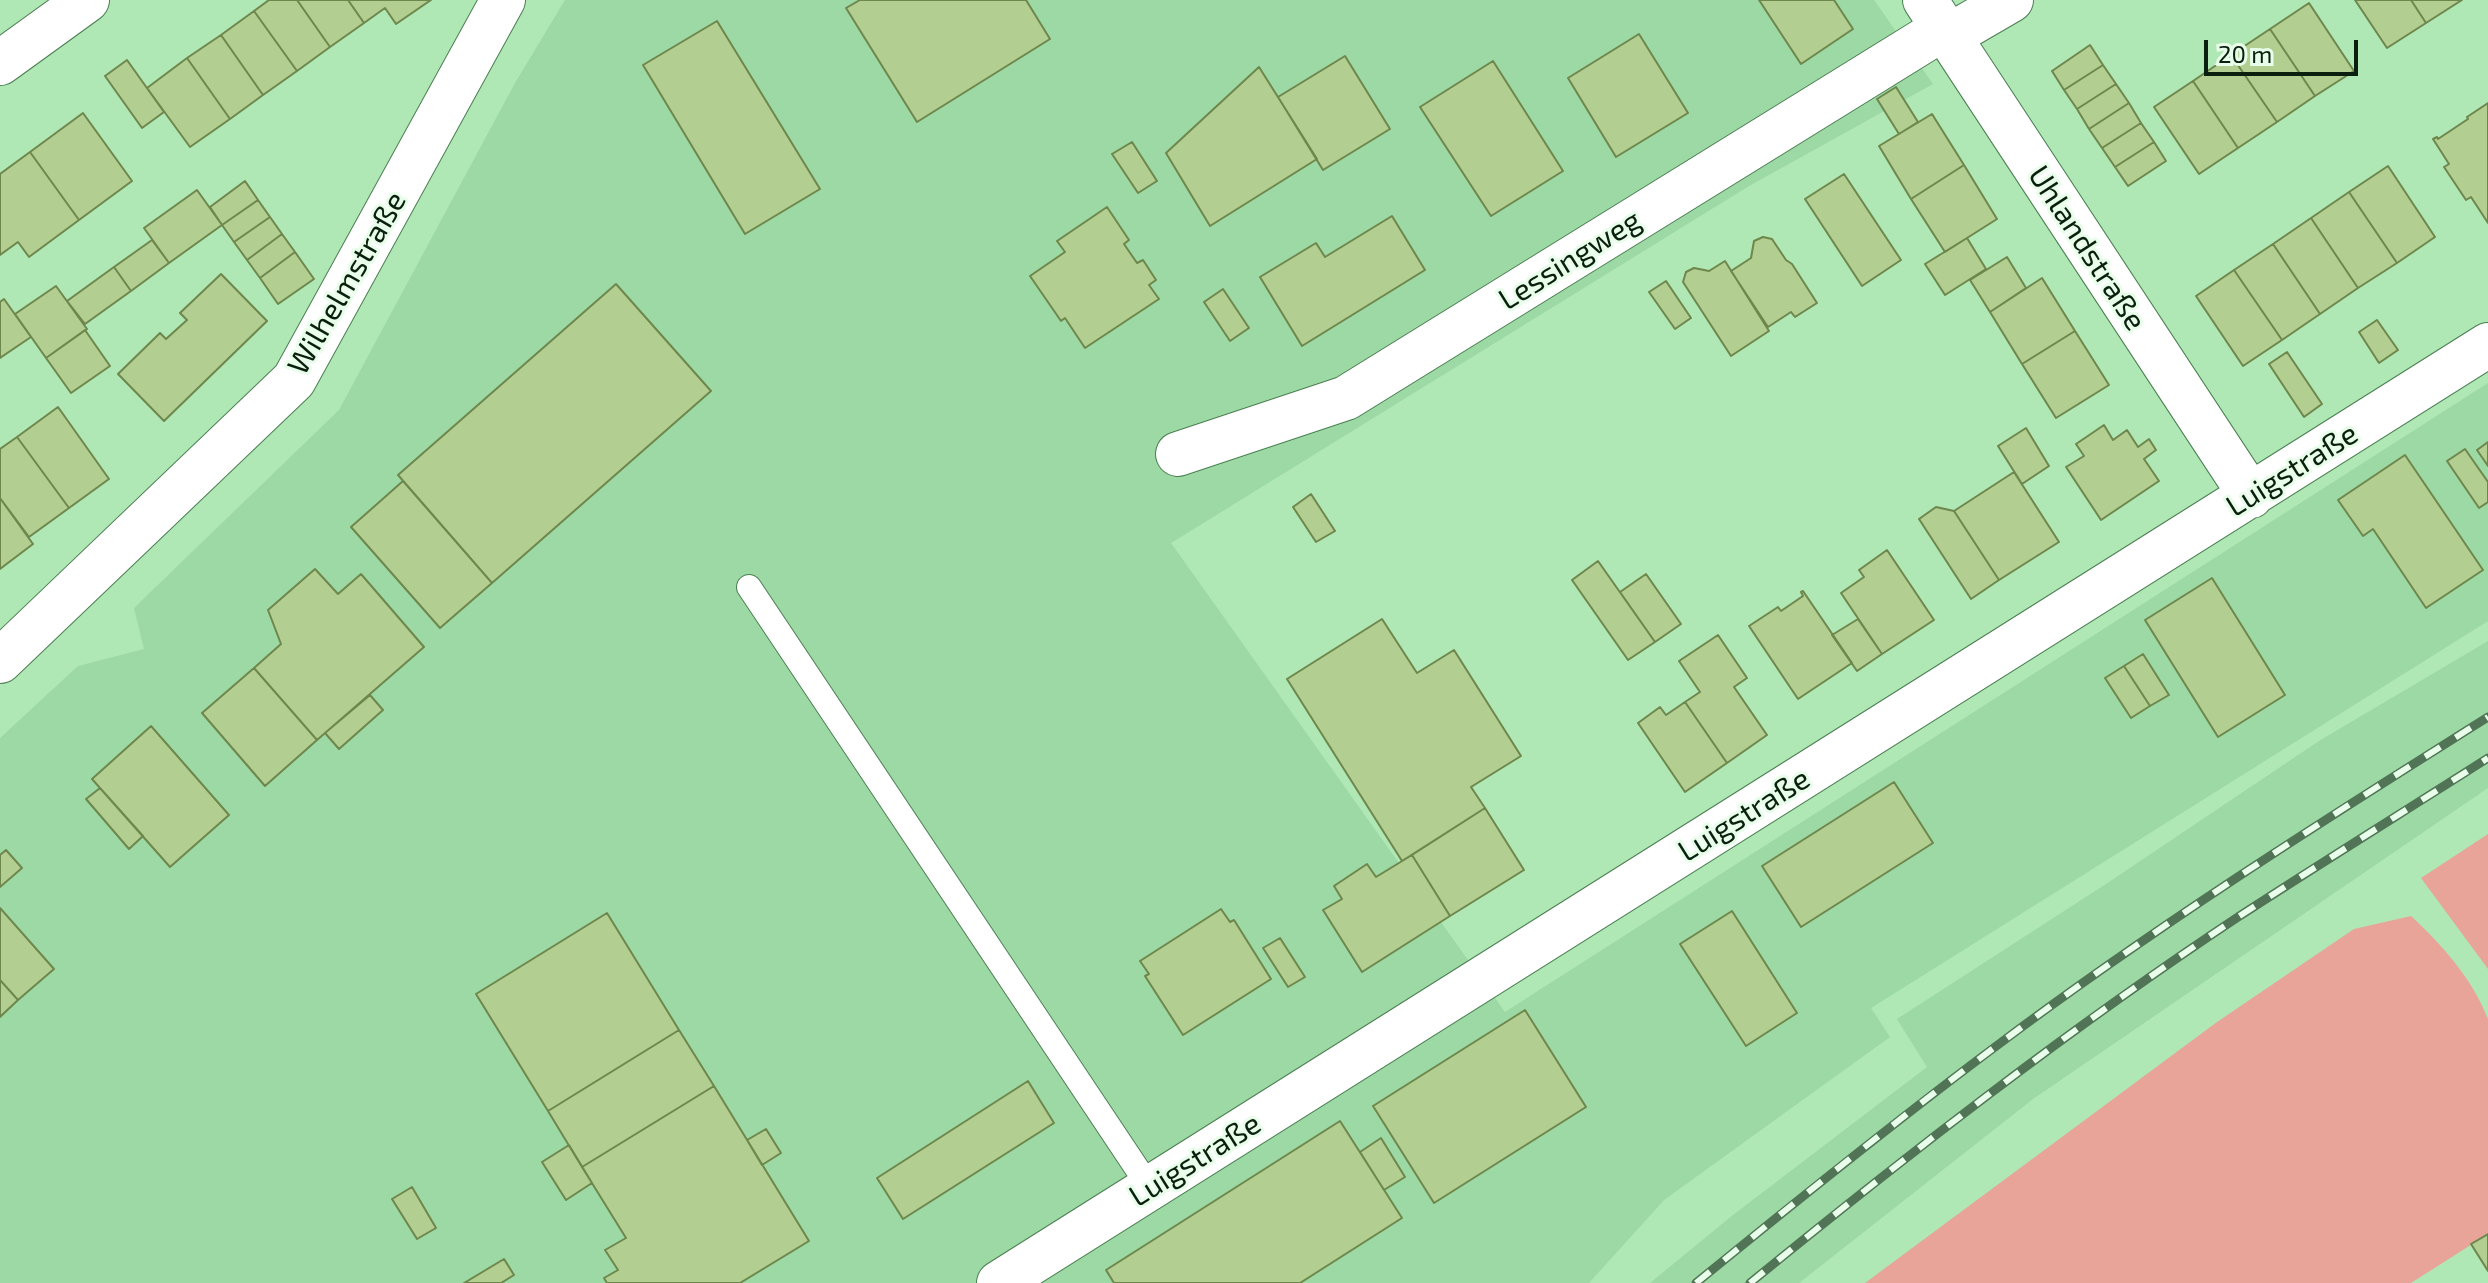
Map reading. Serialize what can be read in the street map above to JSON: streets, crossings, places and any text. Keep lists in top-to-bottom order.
{
  "streets": {
    "street": [
      "Uhlandstraße",
      "Lessingweg",
      "Wilhelmstraße",
      "Luigstraße"
    ]
  },
  "crossings": [
    ["Uhlandstraße", "Lessingweg"],
    ["Uhlandstraße", "Luigstraße"]
  ],
  "scale_bar": "20 m"
}
